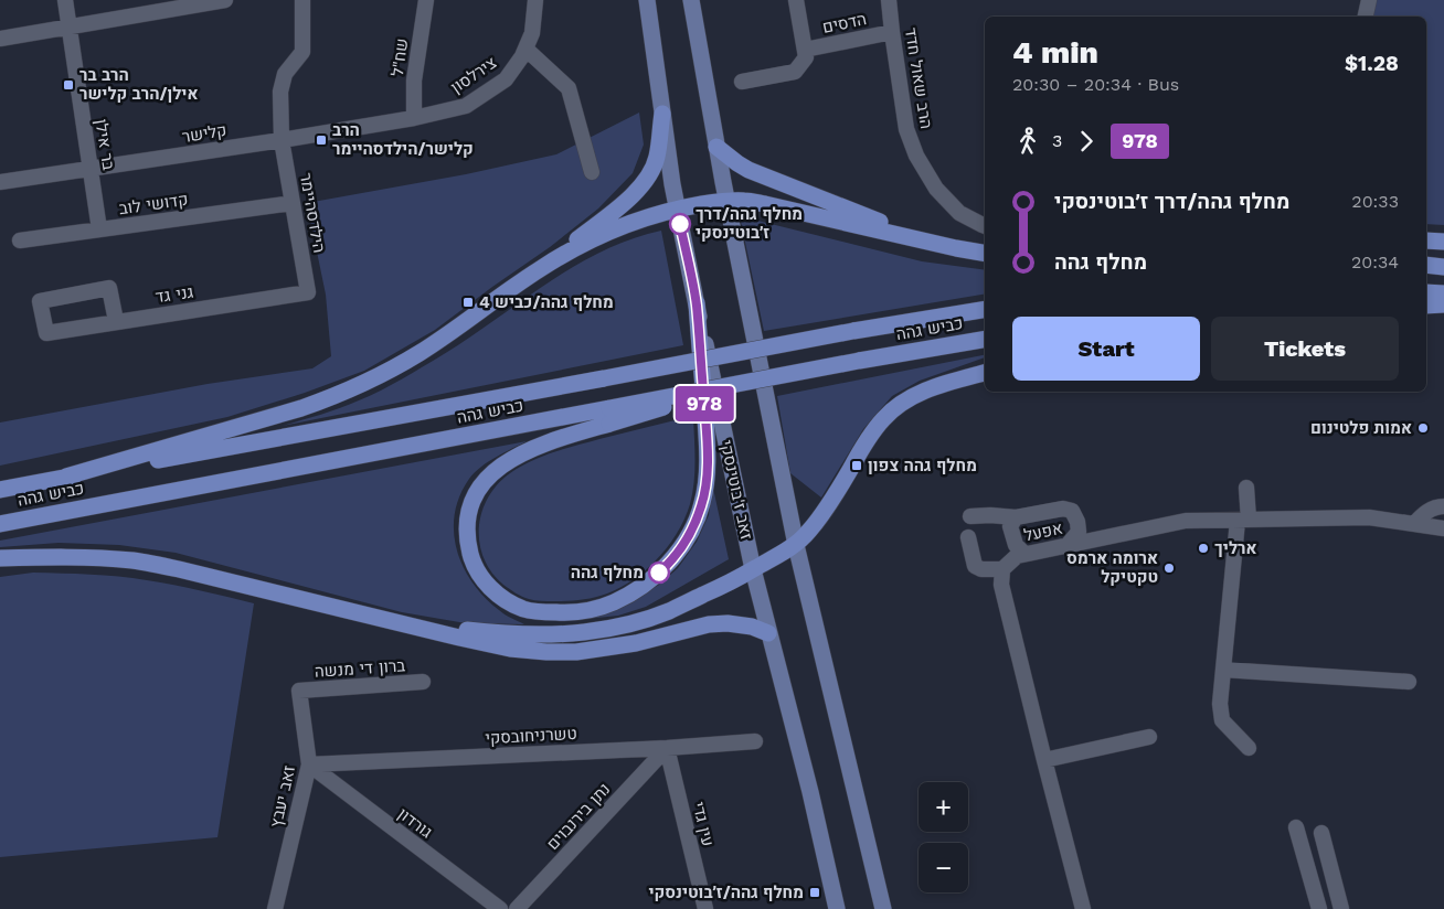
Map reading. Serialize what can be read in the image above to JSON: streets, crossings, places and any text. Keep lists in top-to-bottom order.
{
  "streets": {
    "highway": ["כביש גהה"],
    "main road": ["זאב ז'בוטינסקי"],
    "street": [
      "הדסים",
      "שח\"ל",
      "צירלסון",
      "הרב שאול חדד",
      "קלישר",
      "בר אילן",
      "קדושי לוב",
      "הילדסהיימר",
      "גני גד",
      "אפעל",
      "ברון די מנשה",
      "טשרניחובסקי",
      "זאב יעבץ",
      "נתן בירנבוים",
      "גורדון",
      "עין גדי"
    ]
  },
  "crossings": [
    ["הדסים", "הרב שאול חדד"],
    ["שח\"ל", "צירלסון"],
    ["שח\"ל", "קלישר"],
    ["צירלסון", "קלישר"],
    ["קלישר", "בר אילן"],
    ["קלישר", "הילדסהיימר"],
    ["בר אילן", "קדושי לוב"],
    ["קדושי לוב", "הילדסהיימר"],
    ["הילדסהיימר", "גני גד"],
    ["ברון די מנשה", "זאב יעבץ"],
    ["טשרניחובסקי", "זאב יעבץ"],
    ["טשרניחובסקי", "נתן בירנבוים"],
    ["טשרניחובסקי", "גורדון"],
    ["טשרניחובסקי", "עין גדי"],
    ["זאב יעבץ", "גורדון"],
    ["נתן בירנבוים", "עין גדי"]
  ],
  "places": {
    "transit": [
      "הרב בר אילן/הרב קלישר",
      "הרב קלישר/הילדסהיימר",
      "מחלף גהה/כביש 4",
      "מחלף גהה צפון",
      "מחלף גהה/ז׳בוטינסקי"
    ],
    "other": [
      "מחלף גהה/דרך ז׳בוטינסקי",
      "אמות פלטינום",
      "ארליך",
      "ארומה ארמס טקטיקל",
      "מחלף גהה"
    ]
  },
  "lines": ["bus line 978"],
  "page": {
    "on_map": "978",
    "heading": ["4 min", "20:30 – 20:34 · Bus", "$1.28"],
    "legs": ["3", "978"],
    "list": [
      {
        "name": "מחלף גהה/דרך ז׳בוטינסקי",
        "value": "20:33"
      },
      {
        "name": "מחלף גהה",
        "value": "20:34"
      }
    ],
    "buttons": ["Start", "Tickets"],
    "map_buttons": ["+", "−"]
  }
}
